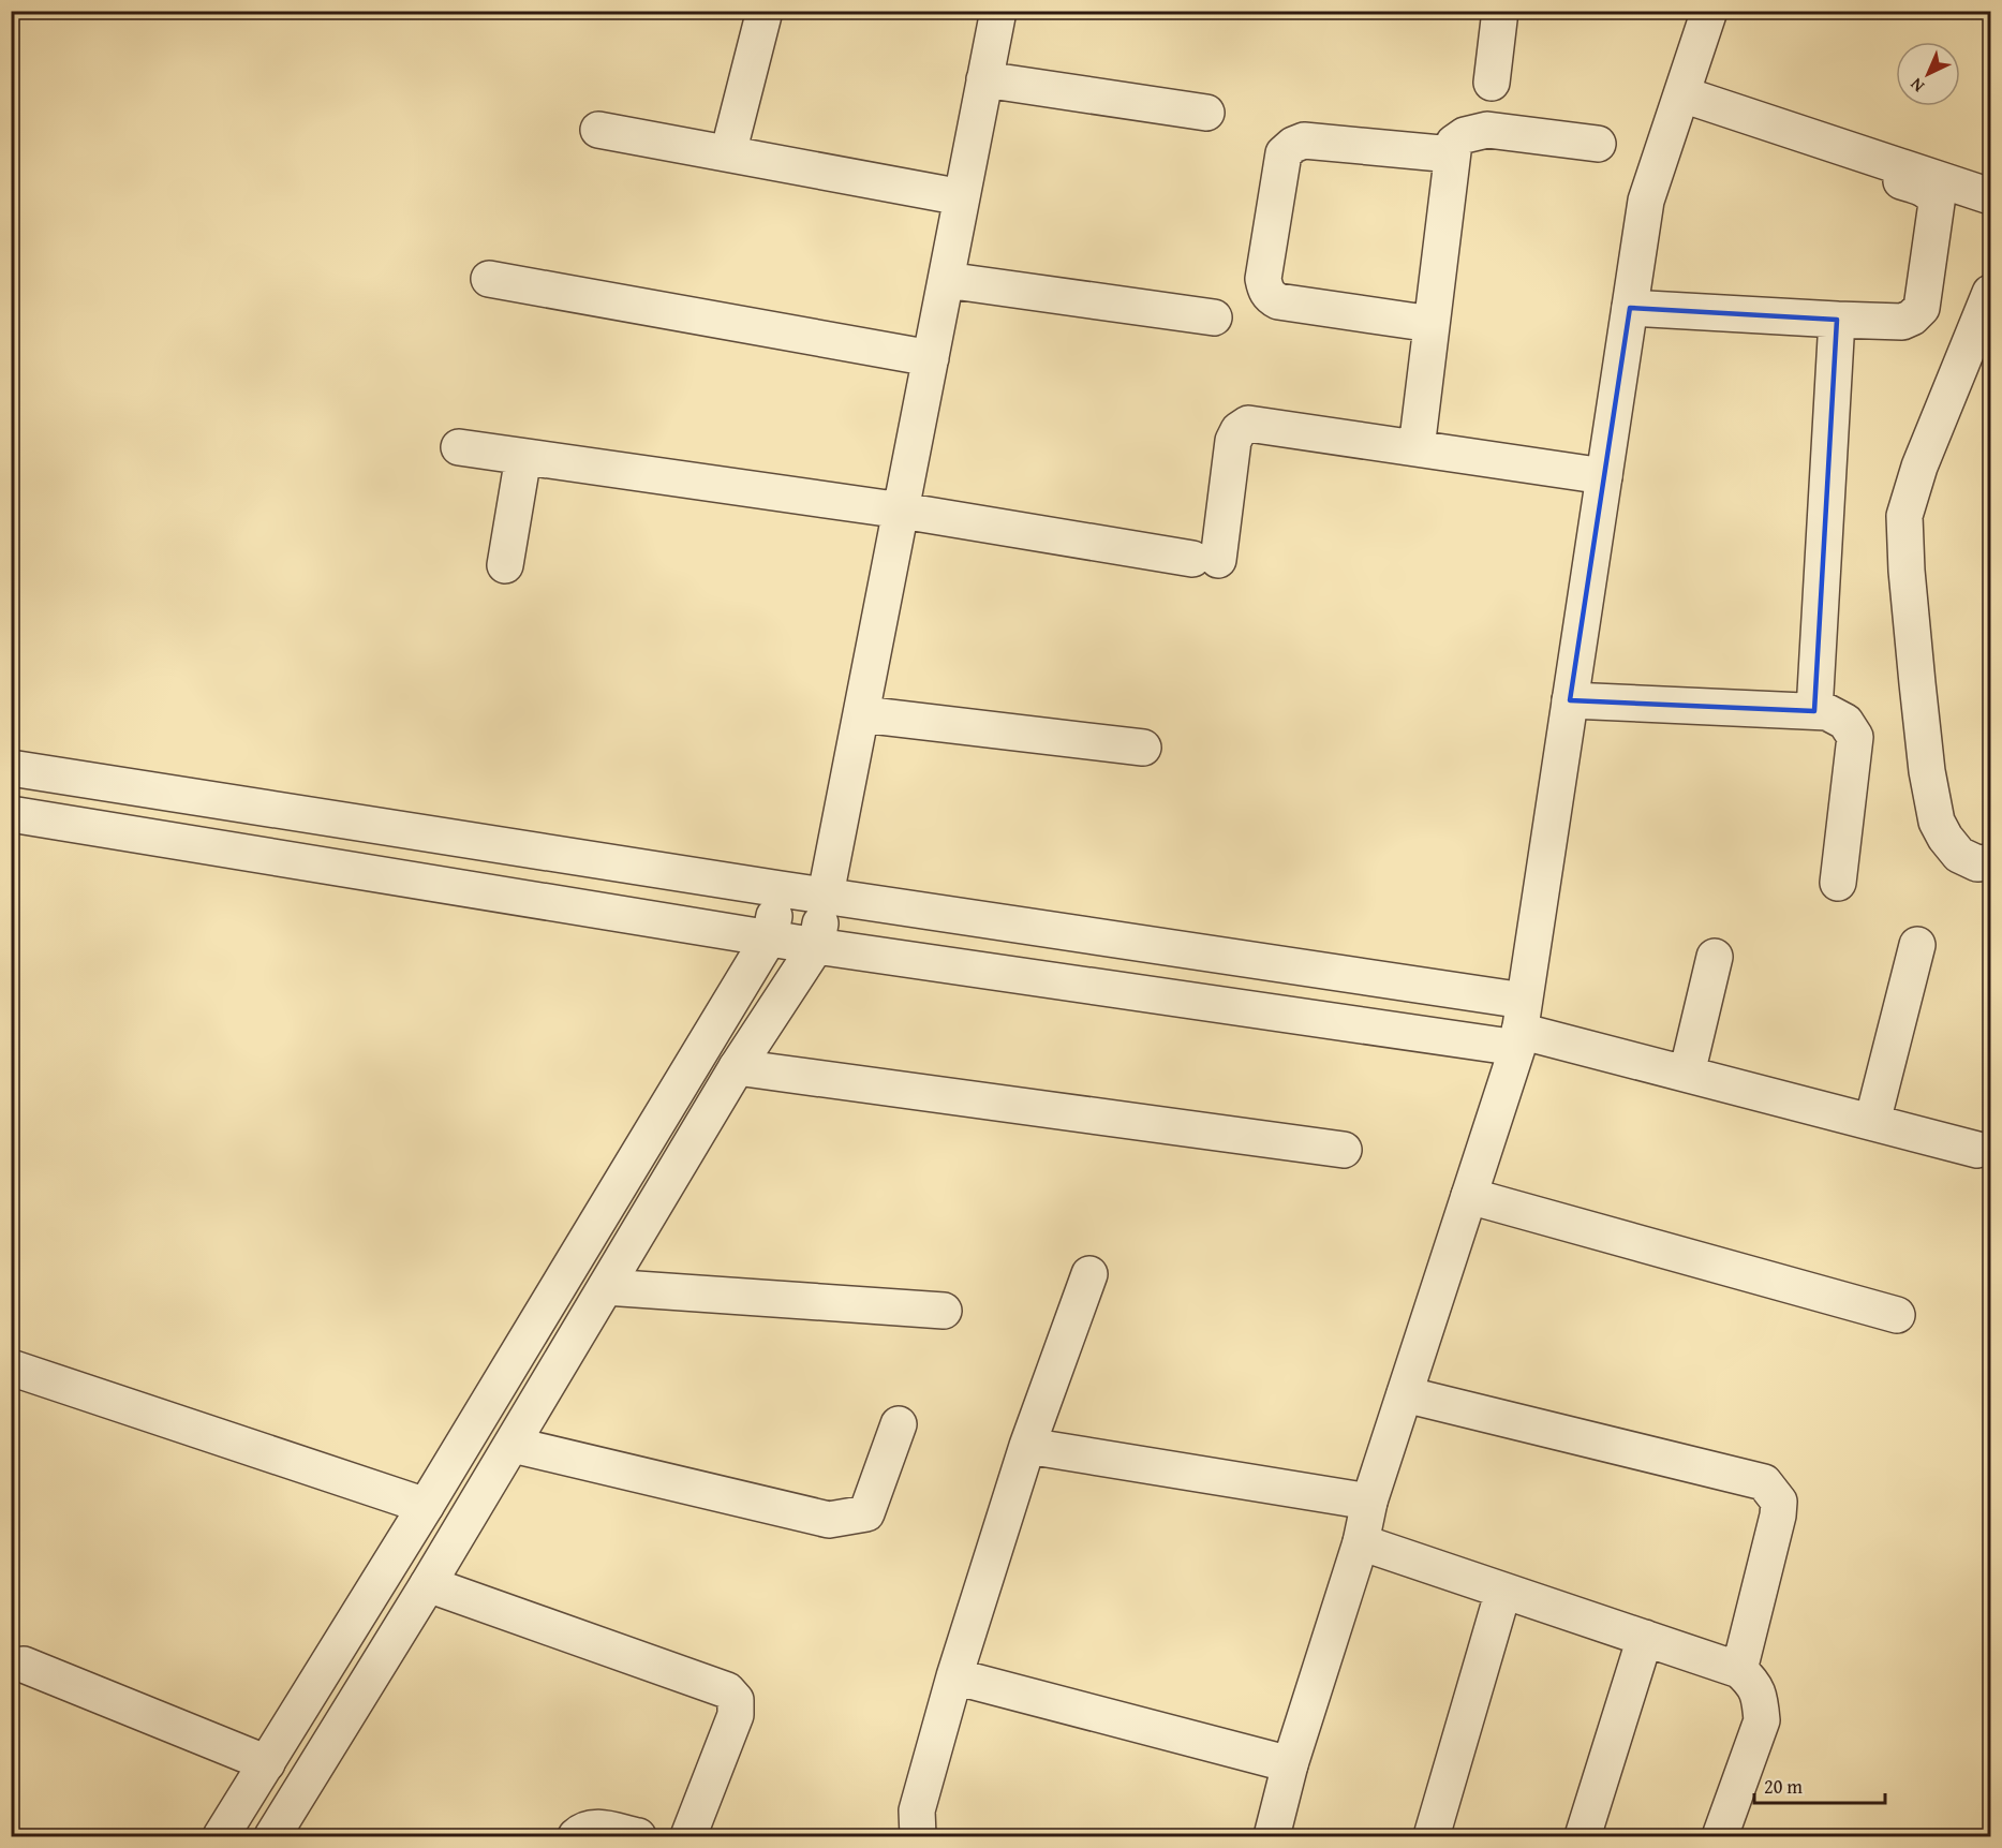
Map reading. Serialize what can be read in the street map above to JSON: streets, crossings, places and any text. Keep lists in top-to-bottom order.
{
  "scale_bar": "20 m",
  "north": "bottom left"
}
